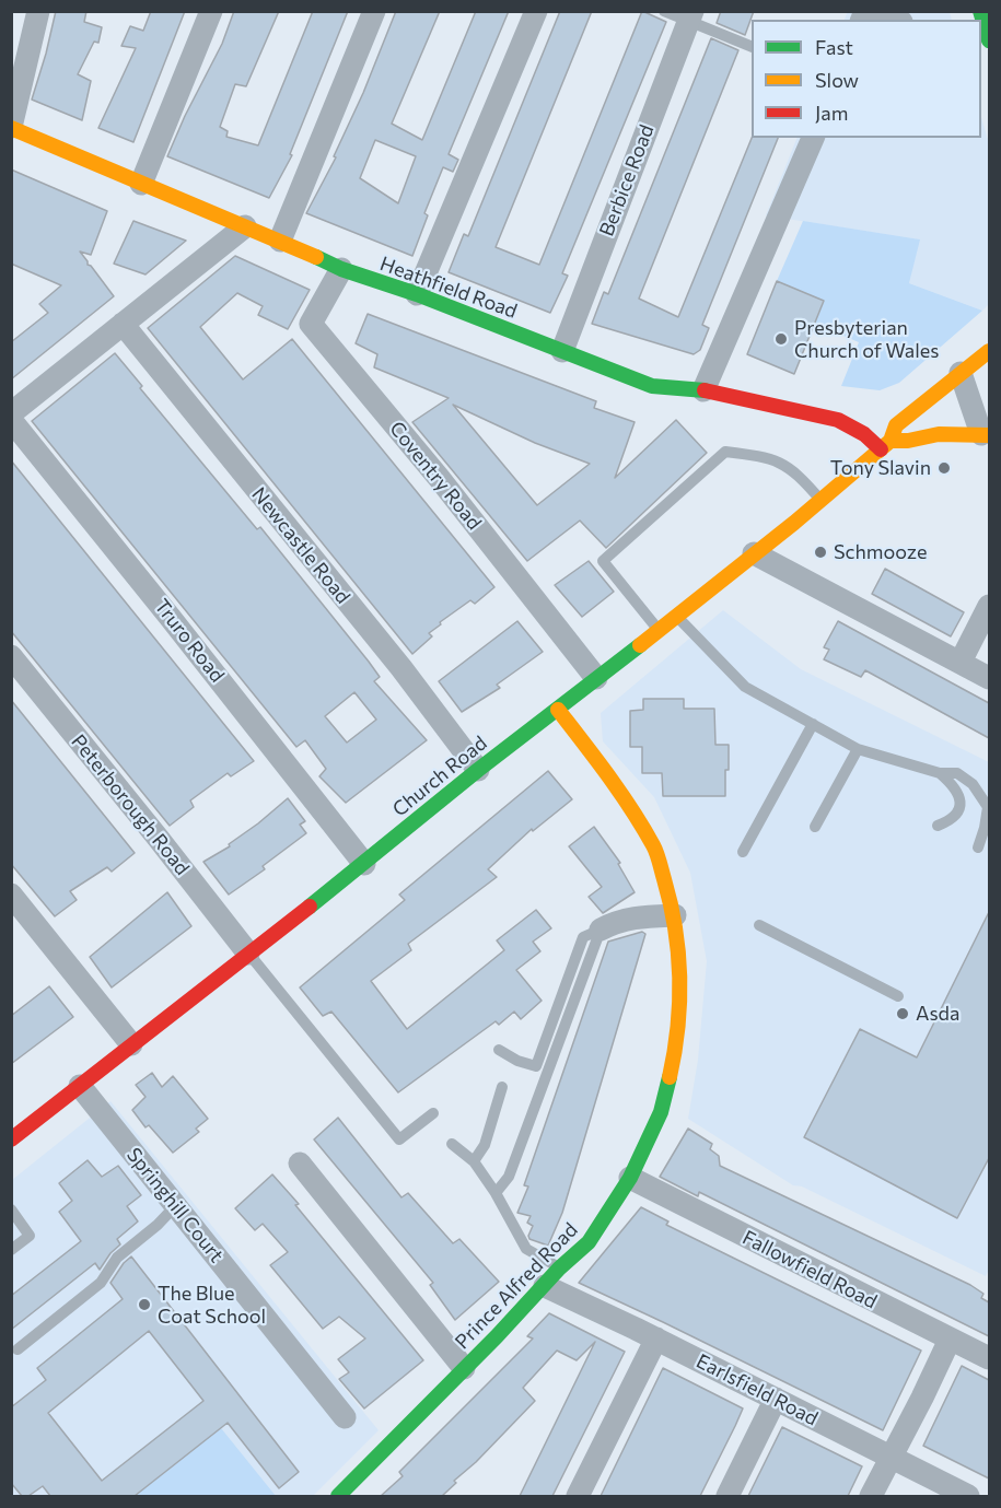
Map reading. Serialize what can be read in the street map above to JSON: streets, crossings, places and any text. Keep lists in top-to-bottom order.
{
  "streets": {
    "main road": ["Heathfield Road", "Church Road", "Prince Alfred Road"],
    "street": [
      "Berbice Road",
      "Coventry Road",
      "Newcastle Road",
      "Truro Road",
      "Peterborough Road",
      "Springhill Court",
      "Fallowfield Road",
      "Earlsfield Road"
    ]
  },
  "crossings": [
    ["Berbice Road", "Heathfield Road"],
    ["Heathfield Road", "Coventry Road"],
    ["Heathfield Road", "Church Road"],
    ["Coventry Road", "Church Road"],
    ["Newcastle Road", "Church Road"],
    ["Truro Road", "Church Road"],
    ["Church Road", "Peterborough Road"],
    ["Church Road", "Springhill Court"],
    ["Church Road", "Prince Alfred Road"],
    ["Fallowfield Road", "Prince Alfred Road"],
    ["Prince Alfred Road", "Earlsfield Road"]
  ],
  "places": [
    "Presbyterian Church of Wales",
    "Tony Slavin",
    "Schmooze",
    "Asda",
    "The Blue Coat School"
  ],
  "legend": ["Fast", "Slow", "Jam"]
}
